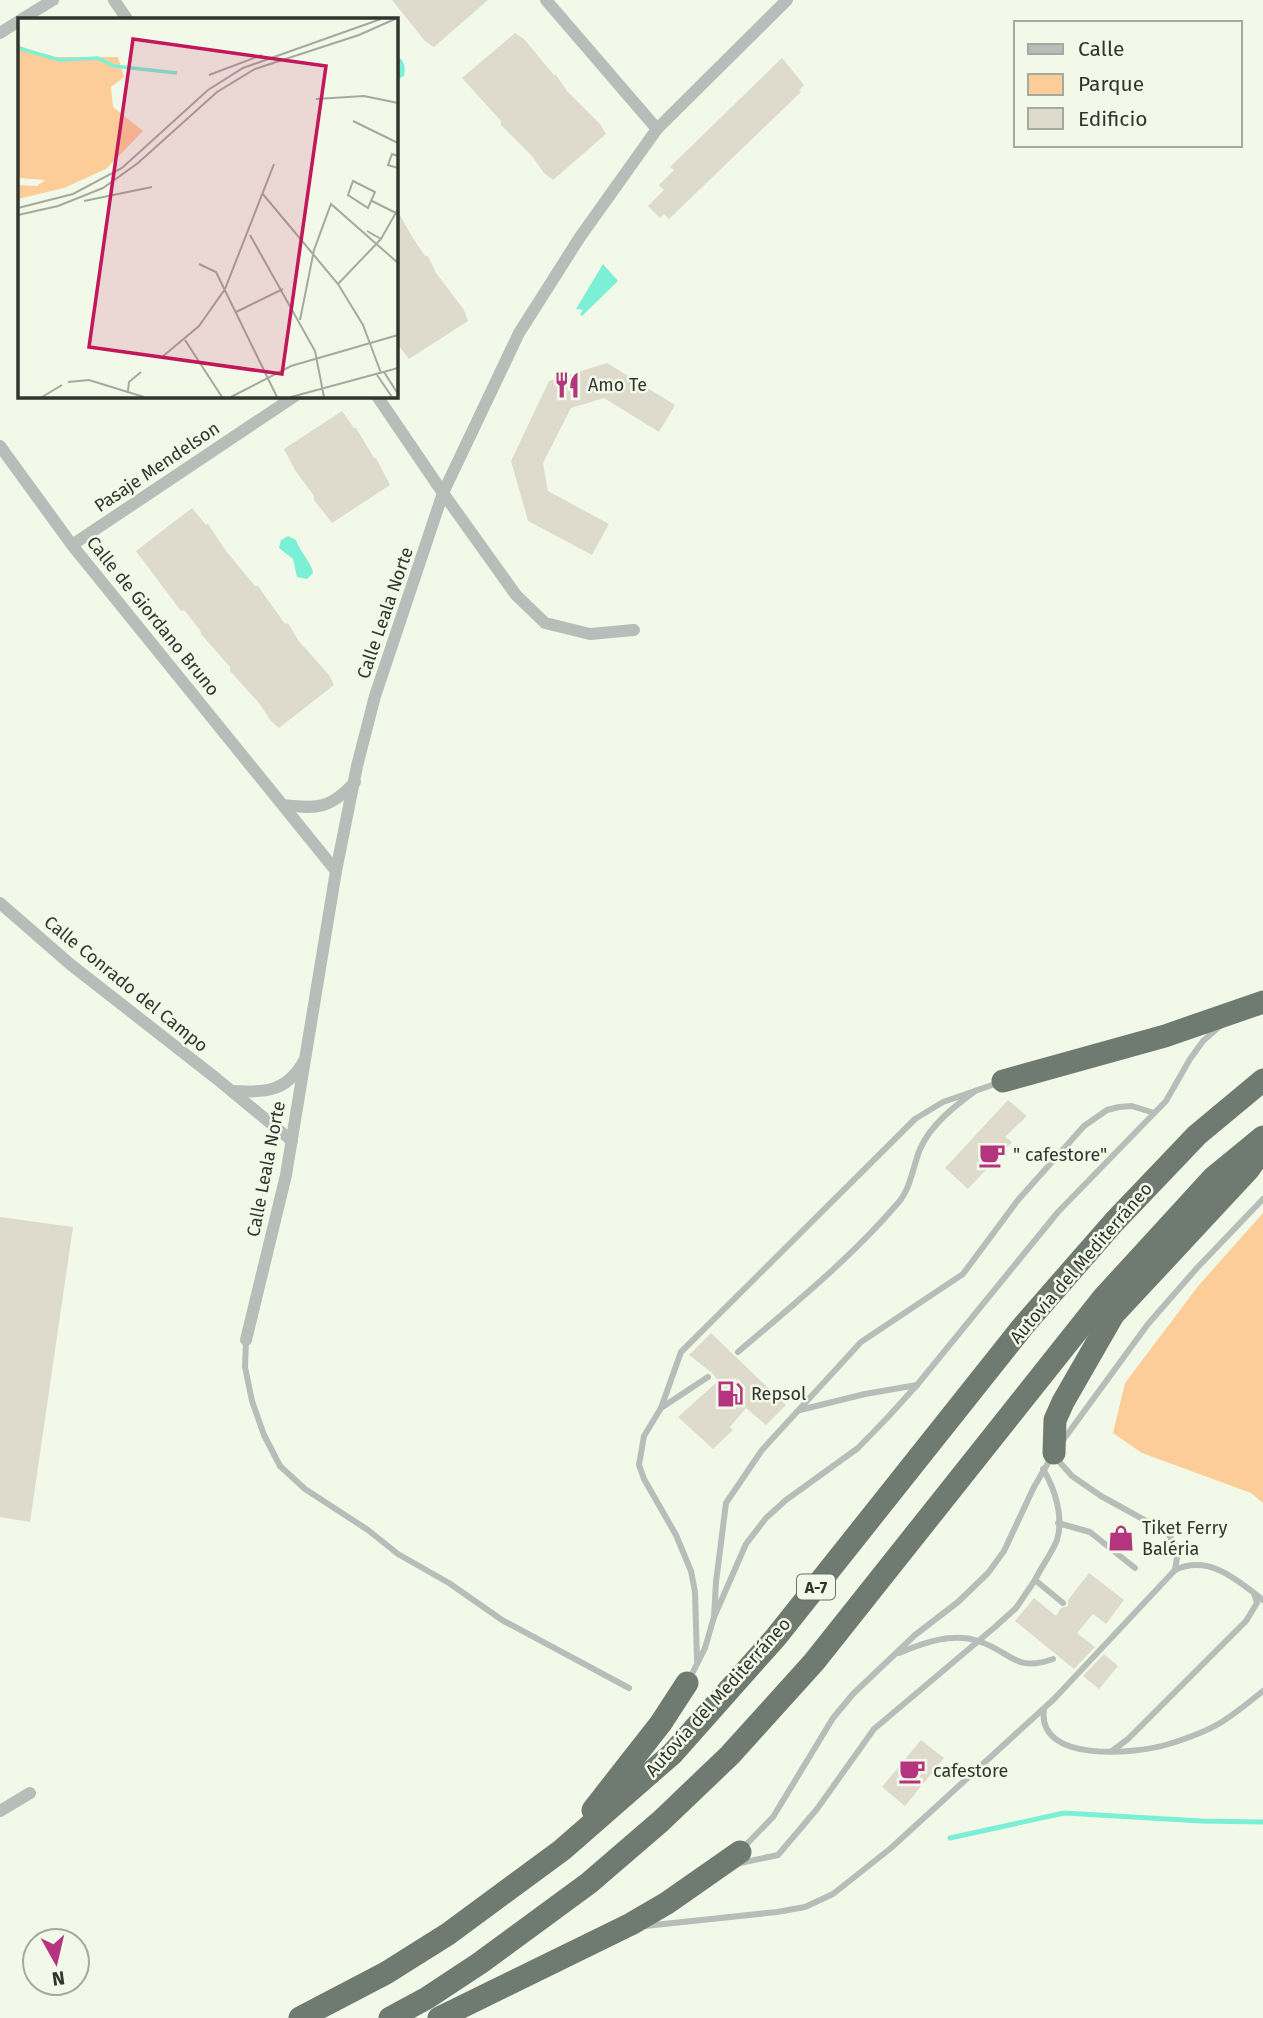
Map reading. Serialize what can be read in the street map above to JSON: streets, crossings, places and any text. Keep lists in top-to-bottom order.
{
  "streets": {
    "highway": ["Autovía del Mediterráneo", "A-7"],
    "street": [
      "Pasaje Mendelson",
      "Calle Leala Norte",
      "Calle de Giordano Bruno",
      "Calle Conrado del Campo"
    ]
  },
  "crossings": [
    ["Pasaje Mendelson", "Calle de Giordano Bruno"],
    ["Calle Leala Norte", "Calle de Giordano Bruno"],
    ["Calle Leala Norte", "Calle Conrado del Campo"]
  ],
  "places": {
    "restaurant": ["Amo Te"],
    "cafe": ["\" cafestore\"", "cafestore"],
    "fuel station": ["Repsol"],
    "shop": ["Tiket Ferry Baléria"]
  },
  "legend": ["Calle", "Parque", "Edificio"],
  "north": "bottom"
}
